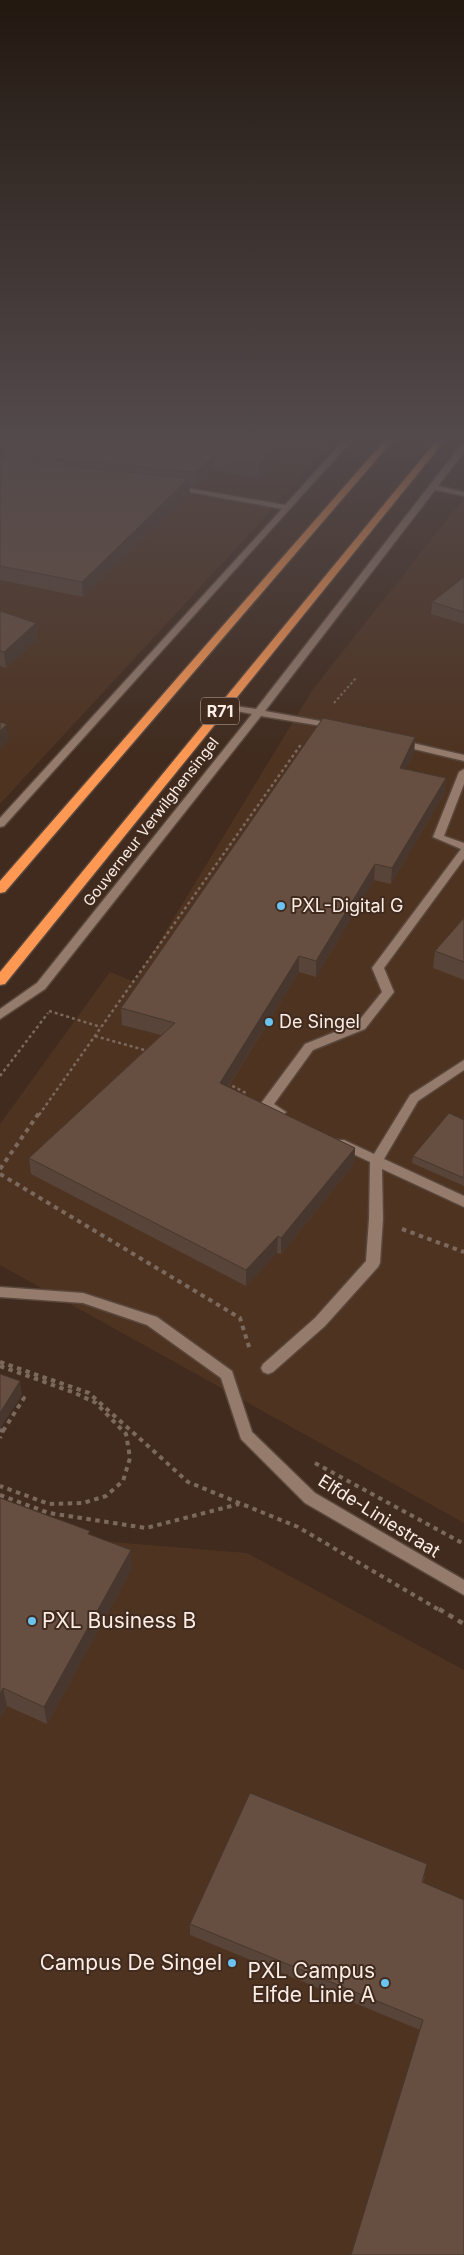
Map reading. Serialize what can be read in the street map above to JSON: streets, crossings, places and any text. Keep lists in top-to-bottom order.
{
  "streets": {
    "highway": ["R71", "Gouverneur Verwilghensingel"],
    "street": ["Elfde-Liniestraat"]
  },
  "places": [
    "PXL-Digital G",
    "De Singel",
    "PXL Business B",
    "Campus De Singel",
    "PXL Campus Elfde Linie A"
  ]
}
